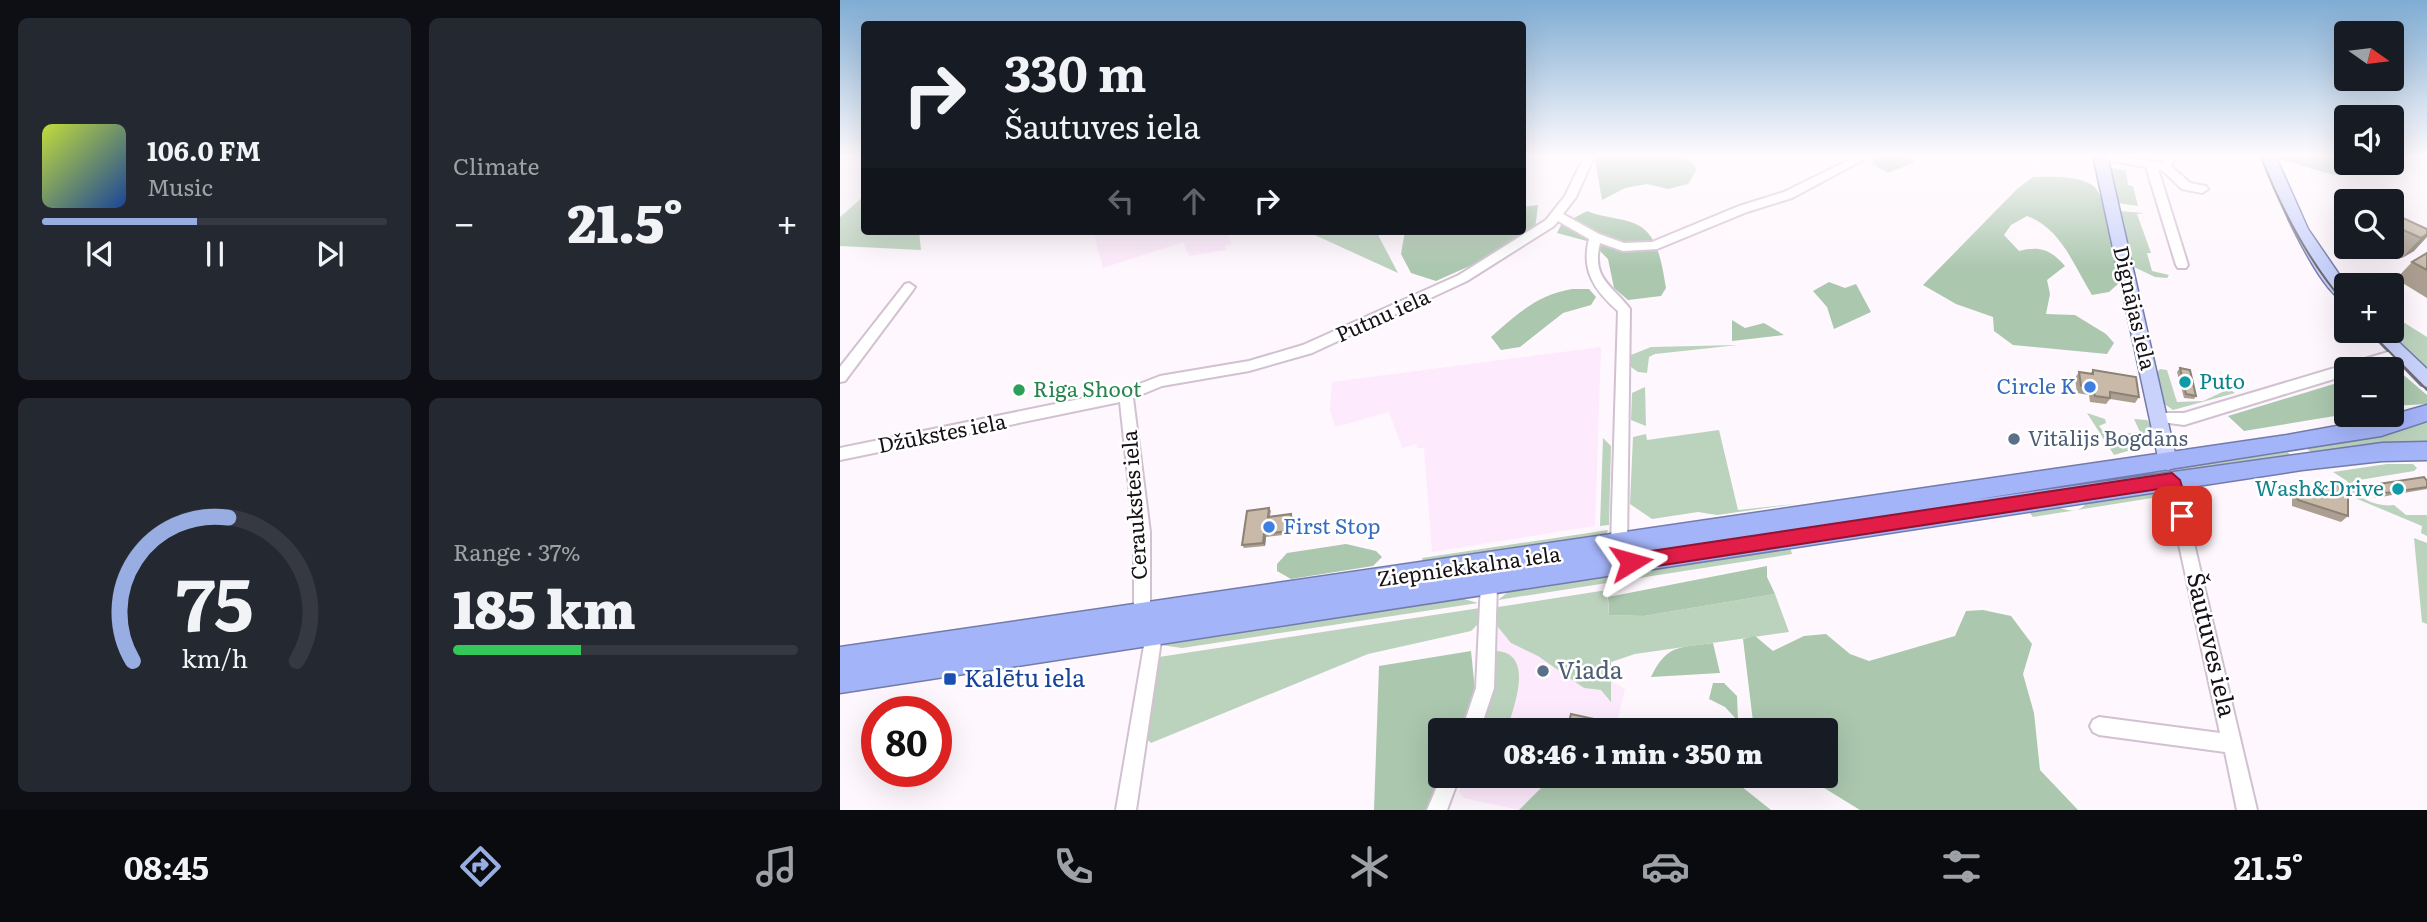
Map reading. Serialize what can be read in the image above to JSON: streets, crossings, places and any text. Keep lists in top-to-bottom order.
{
  "streets": {
    "highway": ["Ziepniekkalna iela"],
    "main road": ["Dignājas iela"],
    "street": [
      "Putnu iela",
      "Džūkstes iela",
      "Ceraukstes iela",
      "Šautuves iela"
    ]
  },
  "crossings": [
    ["Dignājas iela", "Ziepniekkalna iela"],
    ["Dignājas iela", "Šautuves iela"],
    ["Putnu iela", "Džūkstes iela"],
    ["Putnu iela", "Ceraukstes iela"],
    ["Džūkstes iela", "Ceraukstes iela"],
    ["Ceraukstes iela", "Ziepniekkalna iela"],
    ["Ziepniekkalna iela", "Šautuves iela"]
  ],
  "places": {
    "other": [
      "Puto",
      "Circle K",
      "Riga Shoot",
      "Vitālijs Bogdāns",
      "Wash&Drive",
      "First Stop",
      "Viada"
    ],
    "transit": ["Kalētu iela"]
  },
  "north": "right",
  "page": {
    "tile": [
      "Climate",
      ["Range · 37%", "185 km"]
    ],
    "map_buttons": ["+", "−"],
    "turn": ["330 m", "Šautuves iela"],
    "song": ["106.0 FM", "Music"],
    "heat": ["−", "21.5°", "+"],
    "limit": "80",
    "trip": "08:46 · 1 min · 350 m",
    "tabs": ["08:45", "21.5°"],
    "gauge": ["75", "km/h"]
  }
}
